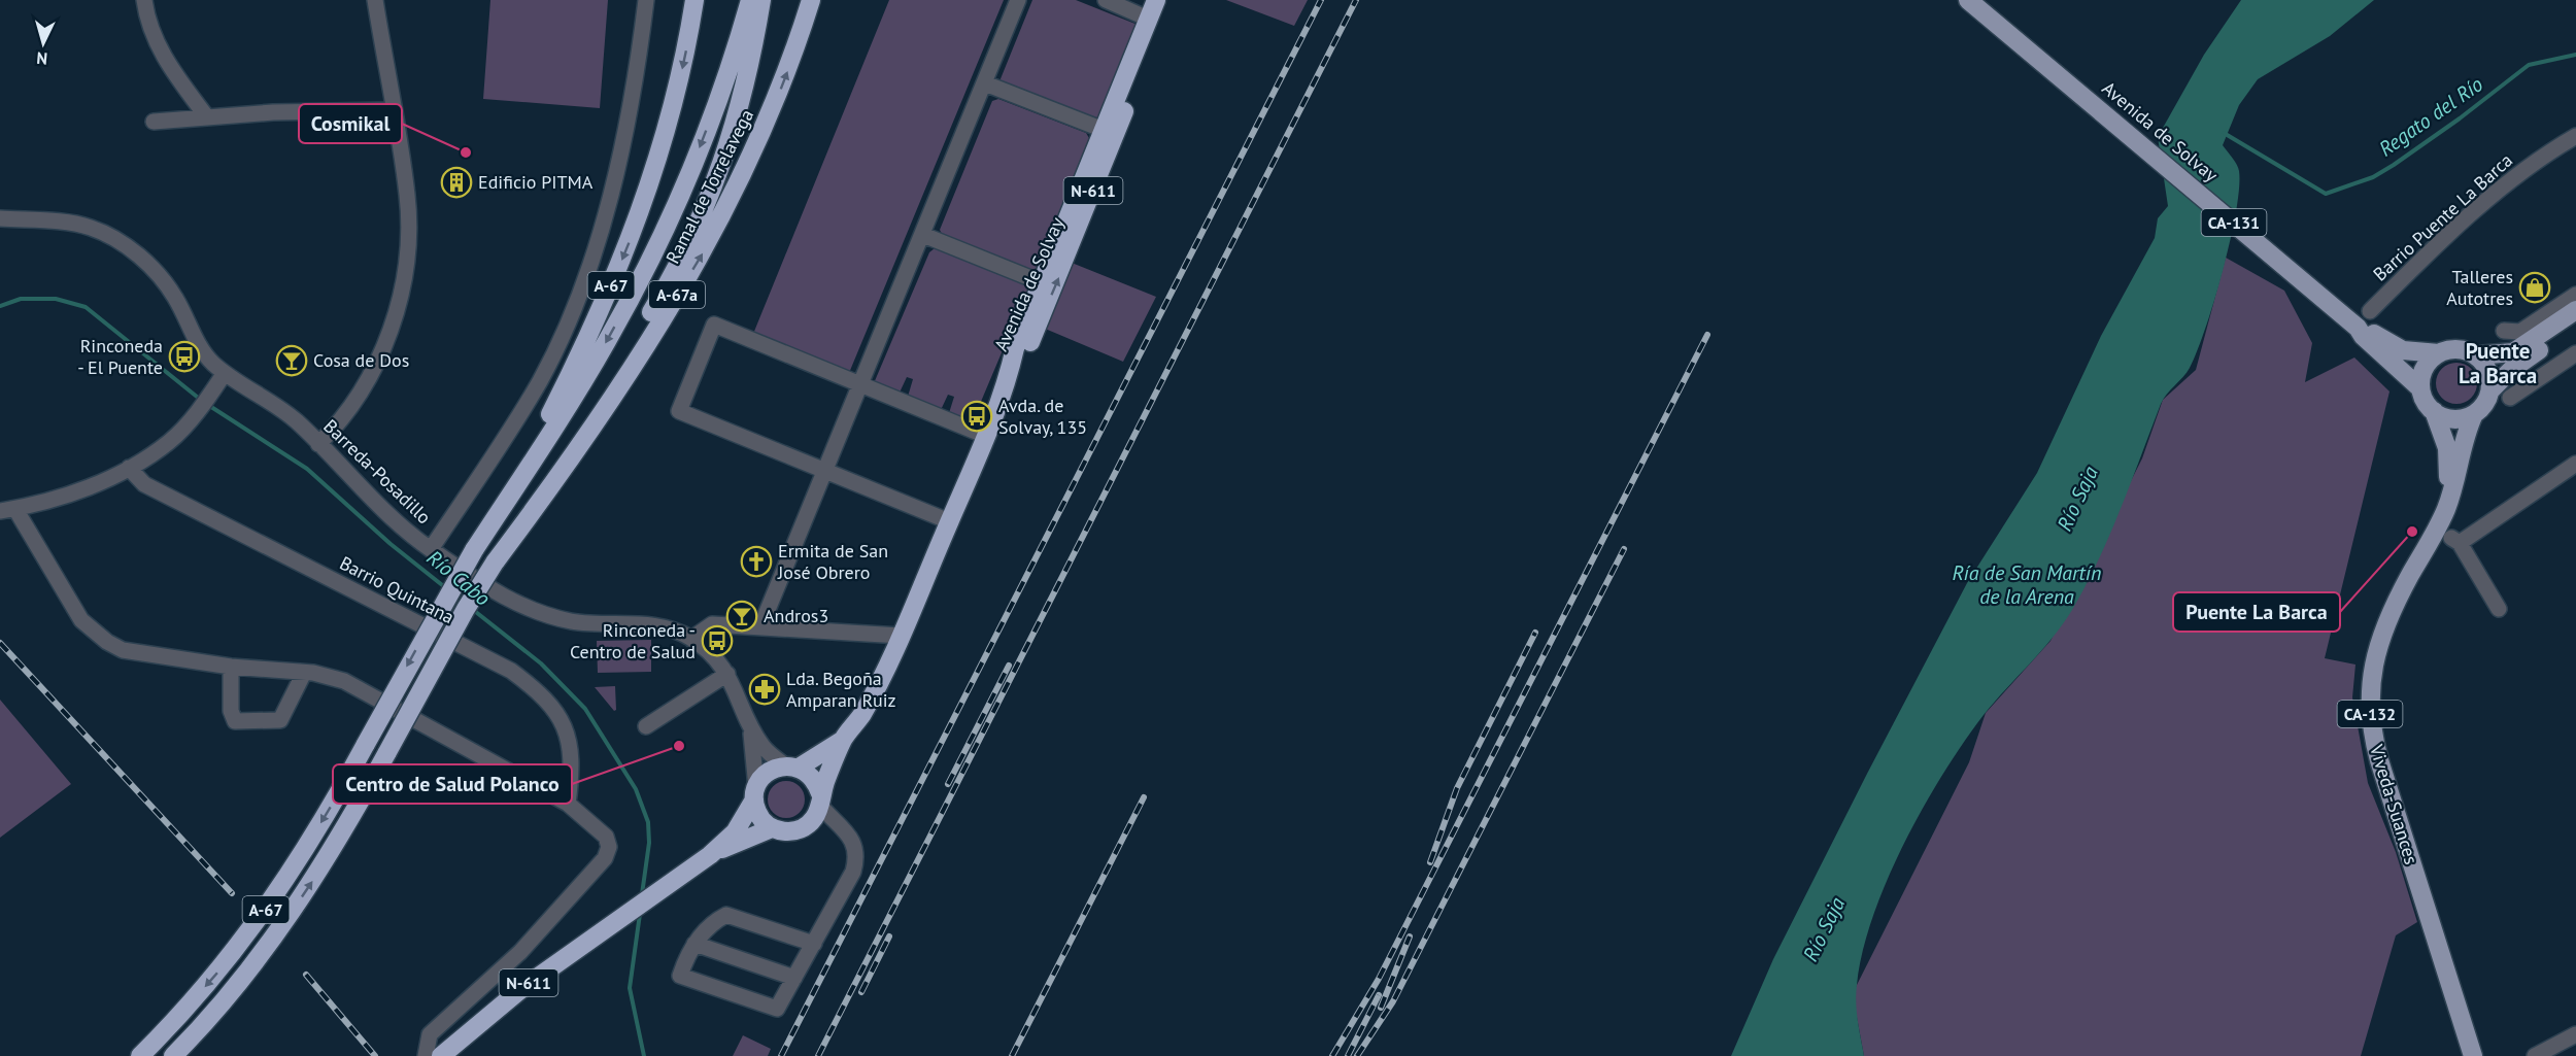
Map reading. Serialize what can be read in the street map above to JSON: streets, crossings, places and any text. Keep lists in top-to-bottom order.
{
  "streets": {
    "highway": [
      "Avenida de Solvay",
      "Ramal de Torrelavega",
      "N-611",
      "A-67",
      "A-67a"
    ],
    "main road": ["CA-131", "CA-132", "Viveda-Suances"],
    "street": ["Barrio Puente La Barca", "Barreda-Posadillo", "Barrio Quintana"]
  },
  "crossings": [
    ["Avenida de Solvay", "N-611"],
    ["Avenida de Solvay", "CA-131"],
    ["Ramal de Torrelavega", "A-67"],
    ["N-611", "Barreda-Posadillo"],
    ["CA-131", "Viveda-Suances"]
  ],
  "districts": ["Puente La Barca"],
  "water": [
    "Regato del Río",
    "Río Saja",
    "Ría de San Martín de la Arena",
    "Río Cabo"
  ],
  "places": {
    "other": ["Cosmikal", "Puente La Barca", "Centro de Salud Polanco"],
    "building": ["Edificio PITMA"],
    "shop": ["Talleres Autotres"],
    "bus stop": ["Rinconeda - El Puente", "Avda. de Solvay, 135", "Rinconeda - Centro de Salud"],
    "bar": ["Cosa de Dos", "Andros3"],
    "church": ["Ermita de San José Obrero"],
    "pharmacy": ["Lda. Begoña Amparan Ruiz"]
  },
  "north": "bottom"
}
